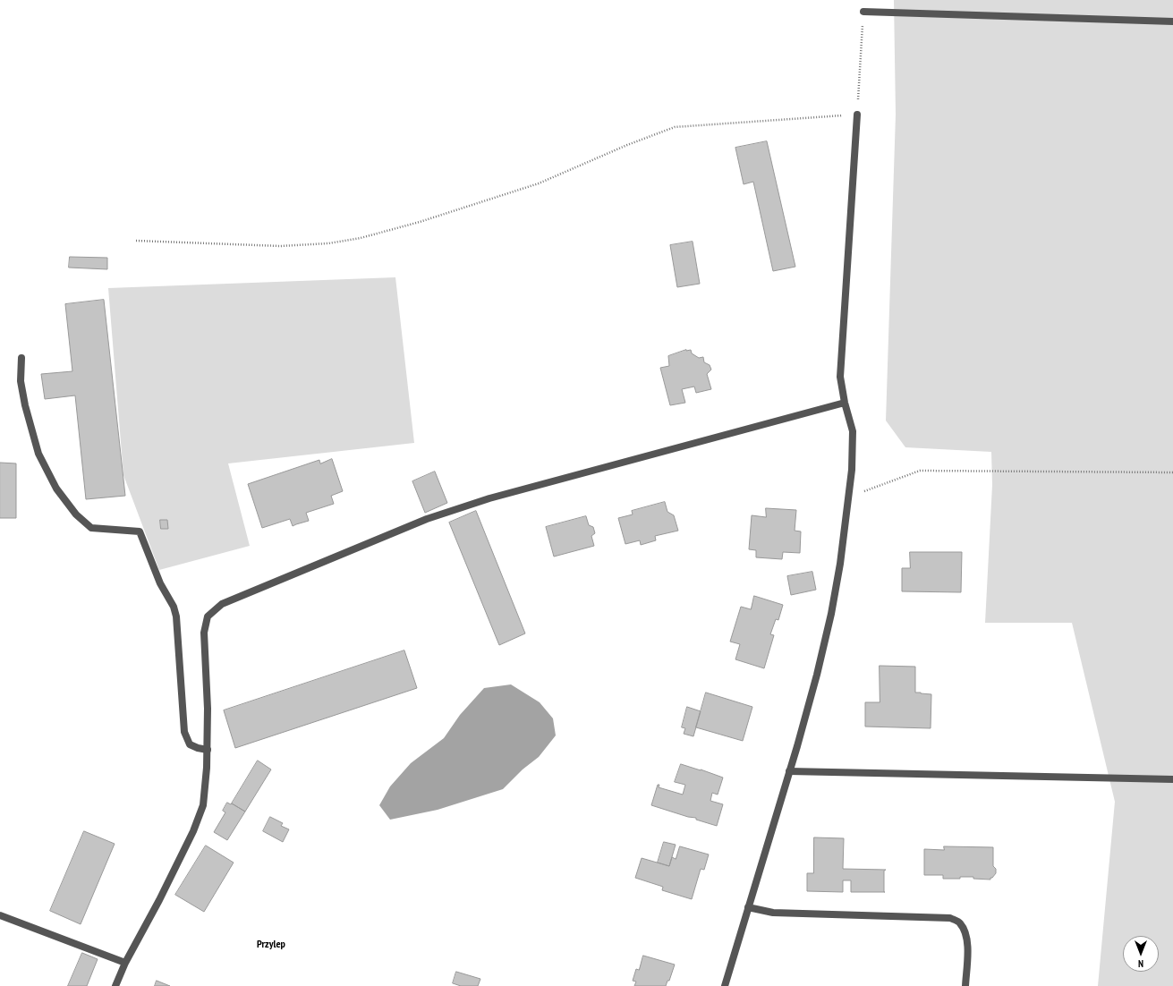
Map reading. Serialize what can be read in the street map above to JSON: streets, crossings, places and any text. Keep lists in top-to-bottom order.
{
  "districts": ["Przylep"],
  "north": "bottom"
}
